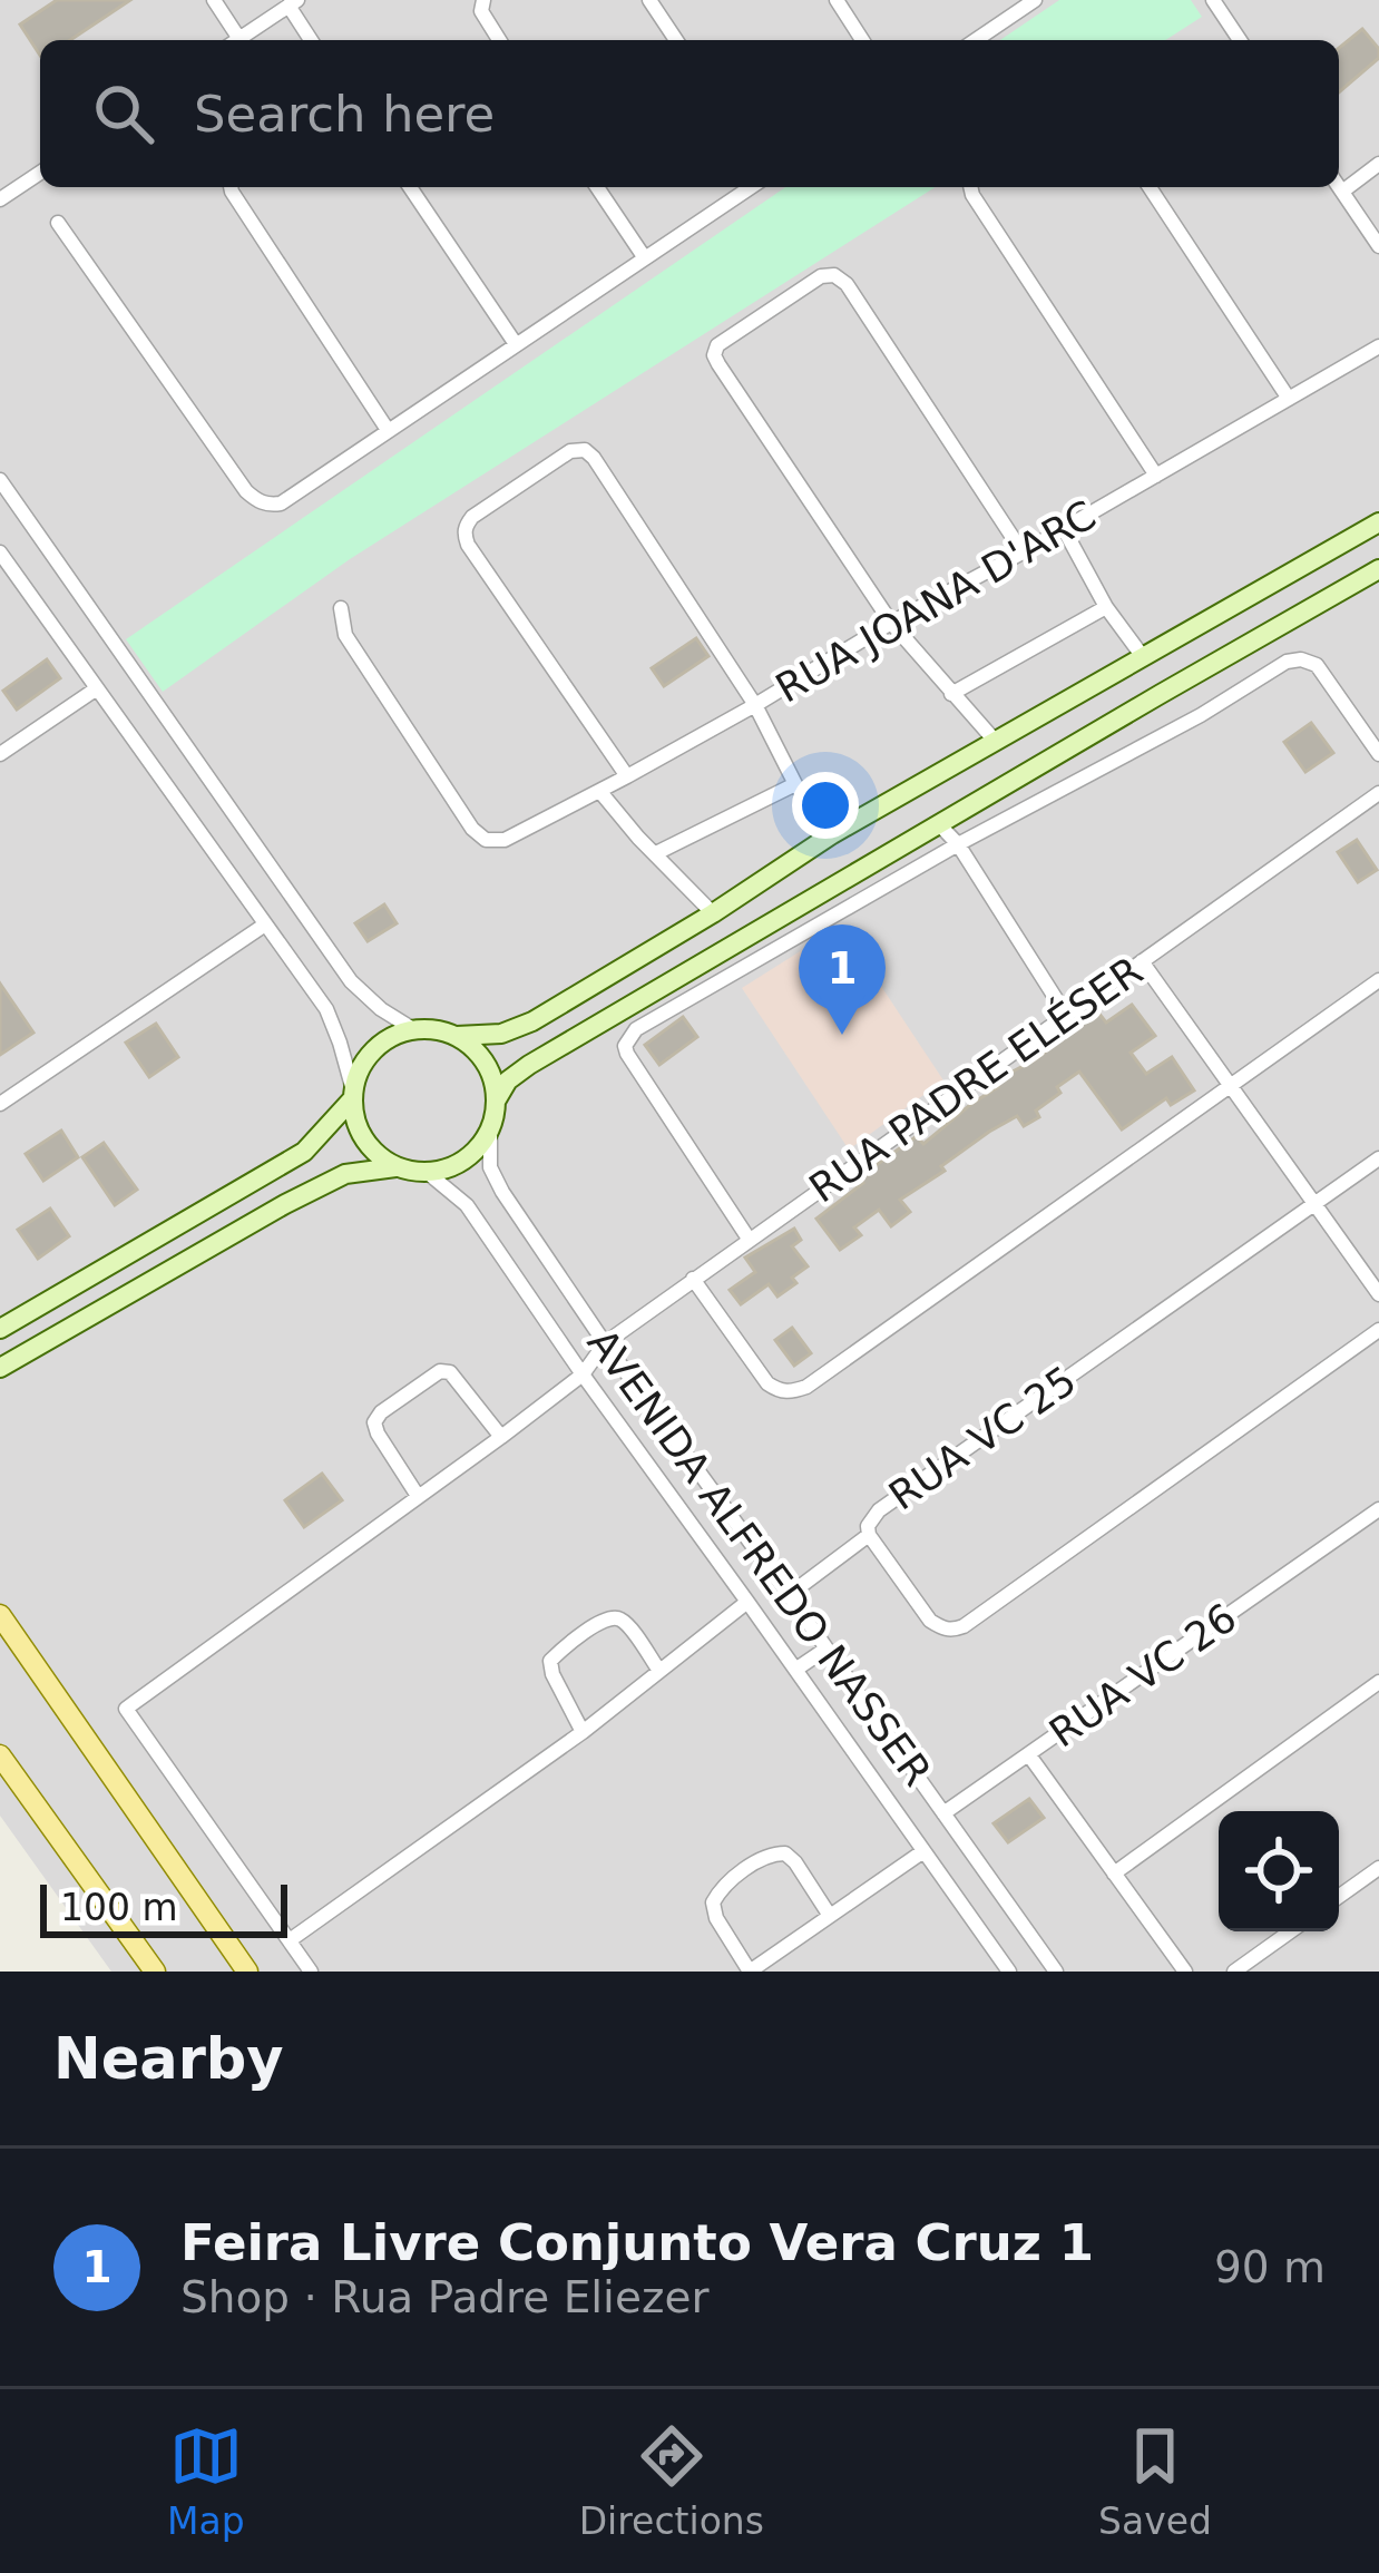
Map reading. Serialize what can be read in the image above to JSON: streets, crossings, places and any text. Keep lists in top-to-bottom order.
{
  "streets": {
    "street": [
      "RUA JOANA D'ARC",
      "RUA PADRE ELÉSER",
      "RUA VC 25",
      "AVENIDA ALFREDO NASSER",
      "RUA VC 26"
    ]
  },
  "crossings": [
    ["RUA PADRE ELÉSER", "AVENIDA ALFREDO NASSER"]
  ],
  "scale_bar": "100 m",
  "page": {
    "search": "Search here",
    "pins": "1",
    "scale": "100 m",
    "heading": "Nearby",
    "list": [
      {
        "mark": "1",
        "name": "Feira Livre Conjunto Vera Cruz 1",
        "note": "Shop · Rua Padre Eliezer",
        "value": "90 m"
      }
    ],
    "nav": ["Map", "Directions", "Saved"]
  }
}
